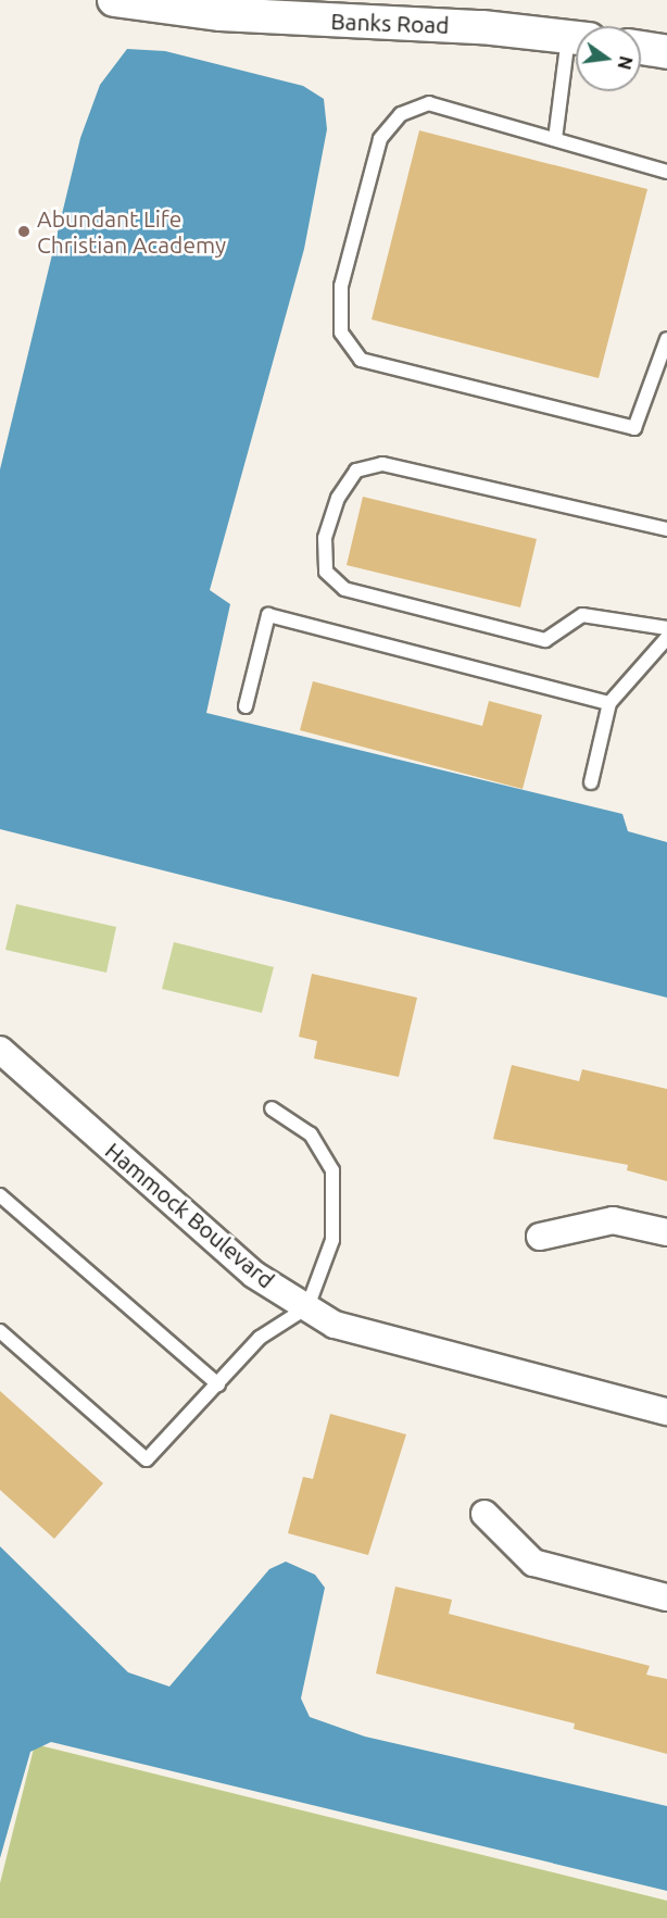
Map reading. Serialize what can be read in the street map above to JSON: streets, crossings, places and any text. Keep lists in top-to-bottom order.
{
  "streets": {
    "street": ["Banks Road", "Hammock Boulevard"]
  },
  "places": ["Abundant Life Christian Academy"],
  "north": "right"
}
